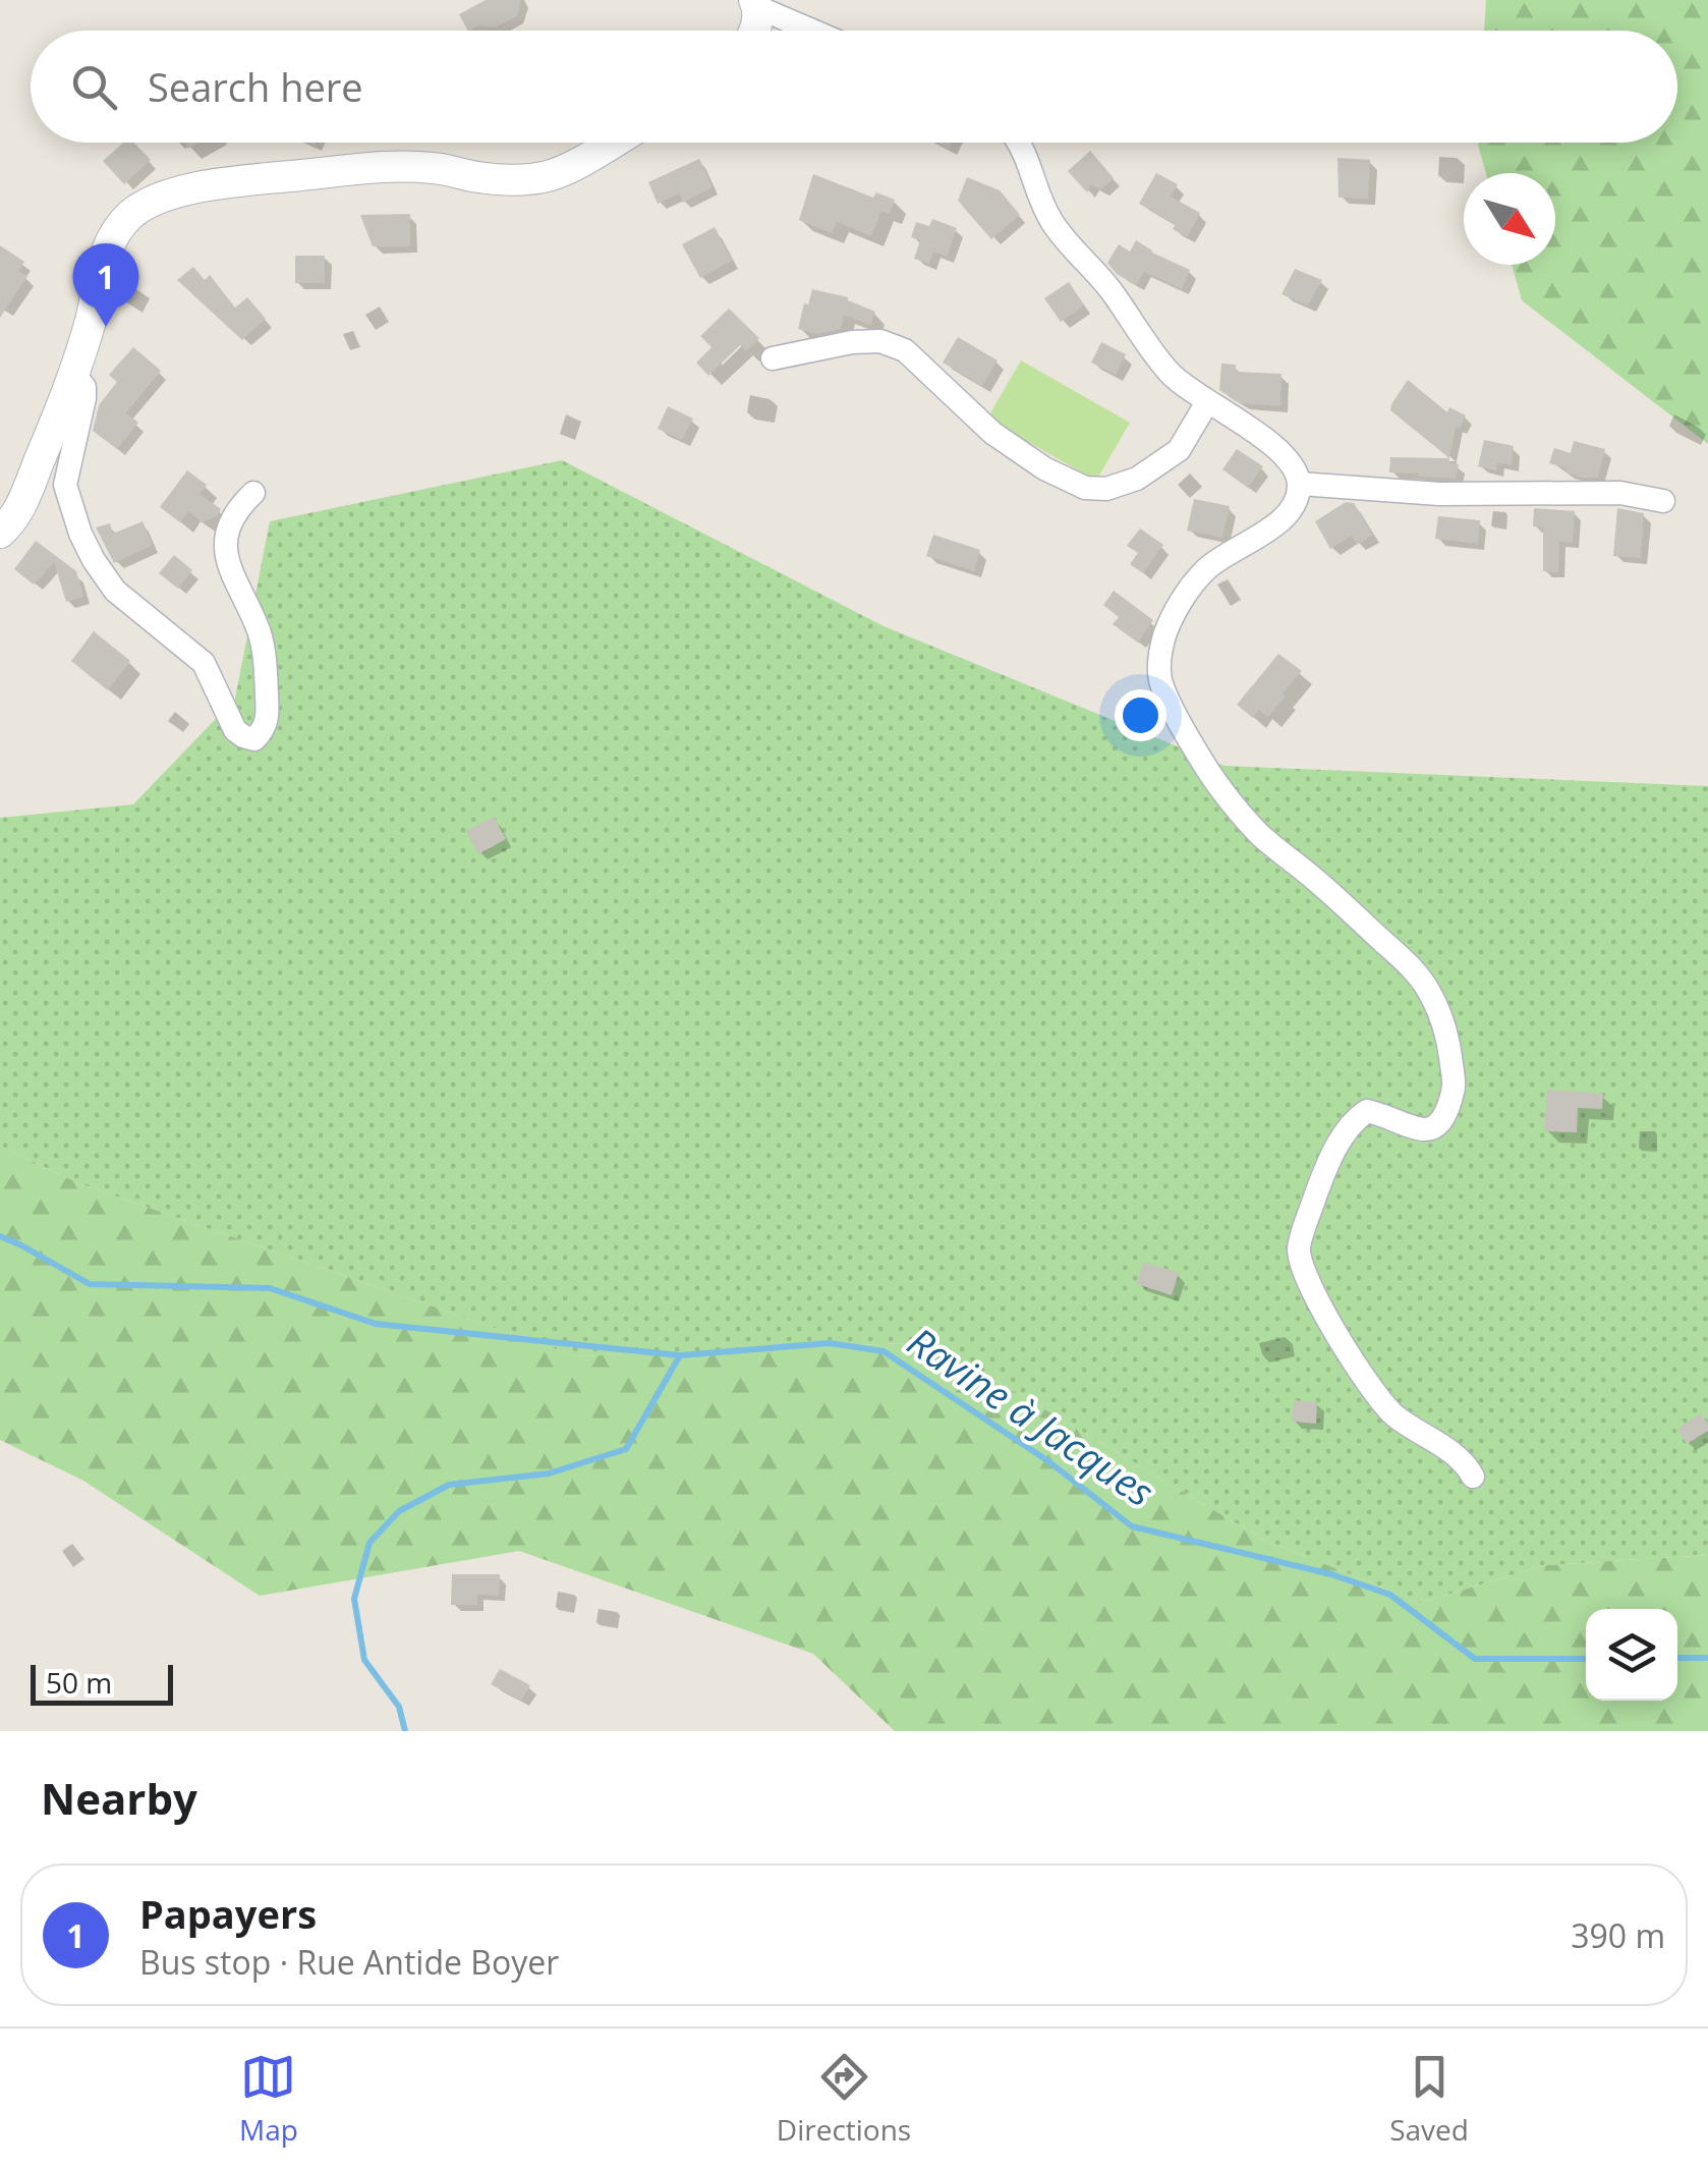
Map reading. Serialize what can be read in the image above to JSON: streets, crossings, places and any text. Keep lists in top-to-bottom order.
{
  "water": ["Ravine à Jacques"],
  "scale_bar": "50 m",
  "north": "bottom right",
  "page": {
    "search": "Search here",
    "pins": "1",
    "scale": "50 m",
    "heading": "Nearby",
    "list": [
      {
        "mark": "1",
        "name": "Papayers",
        "note": "Bus stop · Rue Antide Boyer",
        "value": "390 m"
      }
    ],
    "nav": ["Map", "Directions", "Saved"]
  }
}
